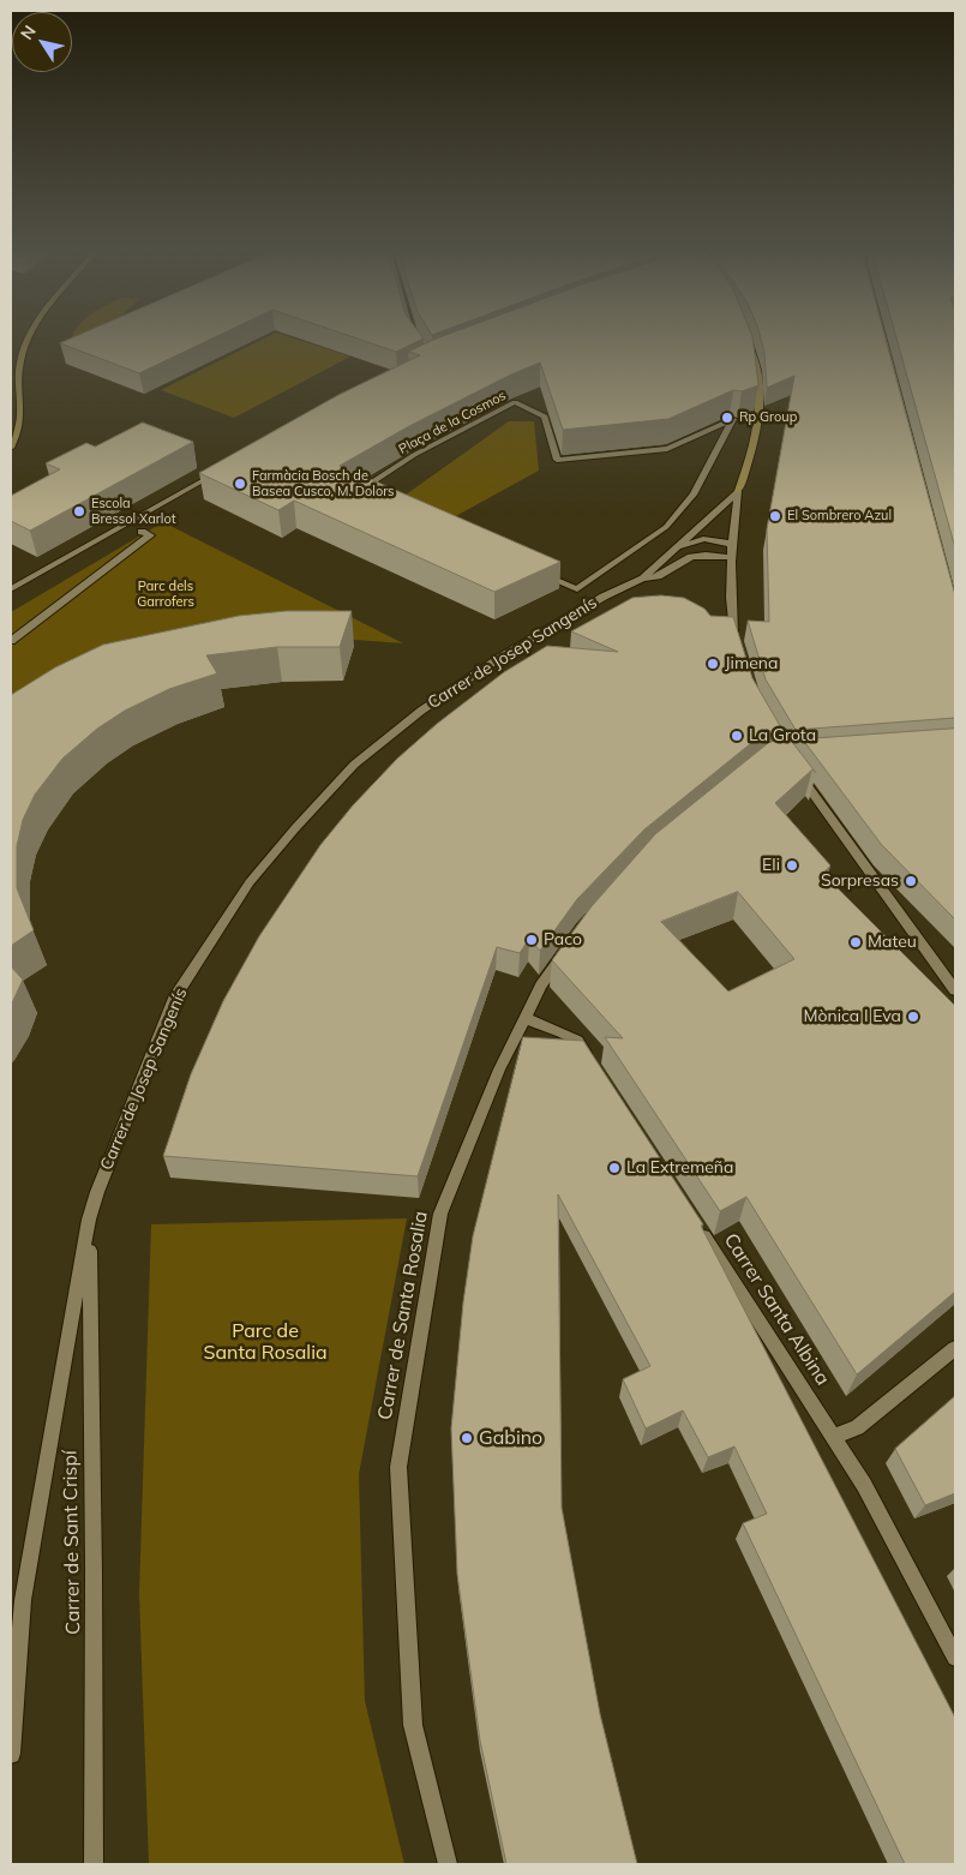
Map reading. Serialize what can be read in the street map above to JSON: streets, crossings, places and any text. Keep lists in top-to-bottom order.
{
  "streets": {
    "street": [
      "Plaça de la Cosmos",
      "Carrer de Josep Sangenís",
      "Carrer Santa Albina",
      "Carrer de Santa Rosalia",
      "Carrer de Sant Crispí"
    ]
  },
  "crossings": [
    ["Carrer de Josep Sangenís", "Carrer de Sant Crispí"]
  ],
  "parks": ["Parc dels Garrofers", "Parc de Santa Rosalia"],
  "places": [
    "Rp Group",
    "Farmàcia Bosch de Basea Cusco, M. Dolors",
    "Escola Bressol Xarlot",
    "El Sombrero Azul",
    "Jimena",
    "La Grota",
    "Eli",
    "Sorpresas",
    "Paco",
    "Mateu",
    "Mònica I Eva",
    "La Extremeña",
    "Gabino"
  ],
  "north": "top left"
}
